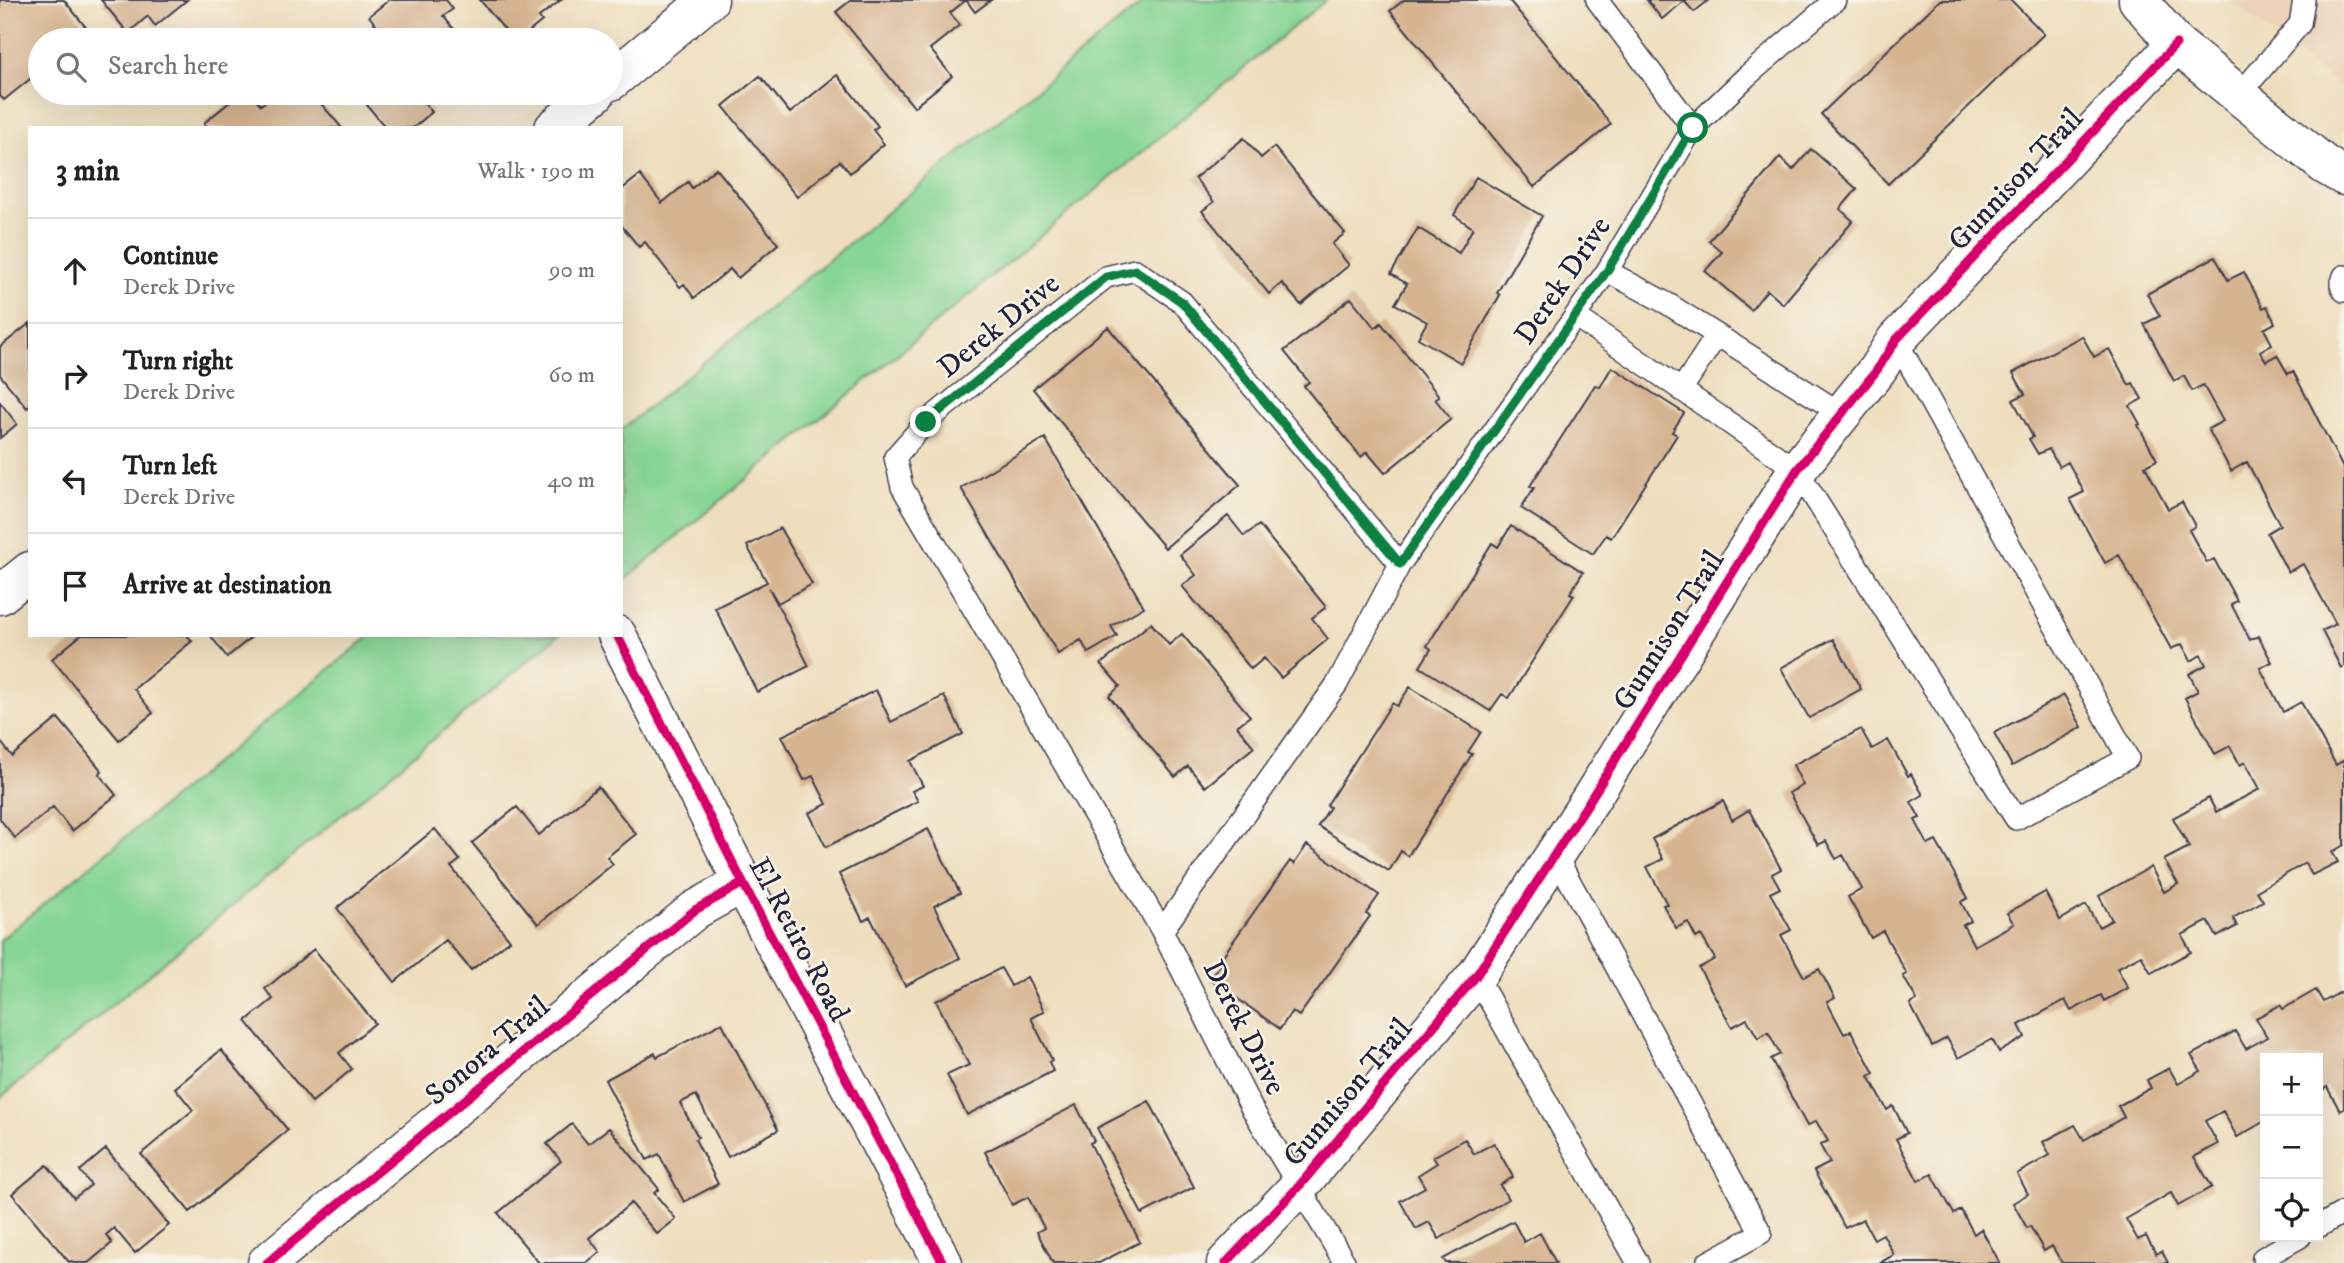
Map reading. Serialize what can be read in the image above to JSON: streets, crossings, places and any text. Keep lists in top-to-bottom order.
{
  "streets": {
    "street": ["Gunnison Trail", "El Retiro Road", "Sonora Trail"],
    "lane": ["Derek Drive"]
  },
  "crossings": [
    ["Gunnison Trail", "Derek Drive"],
    ["El Retiro Road", "Sonora Trail"]
  ],
  "page": {
    "search": "Search here",
    "heading": ["3 min", "Walk · 190 m"],
    "list": [
      ["Continue", "Derek Drive", "90 m"],
      ["Turn right", "Derek Drive", "60 m"],
      ["Turn left", "Derek Drive", "40 m"],
      "Arrive at destination"
    ],
    "map_buttons": ["+", "−"]
  }
}
